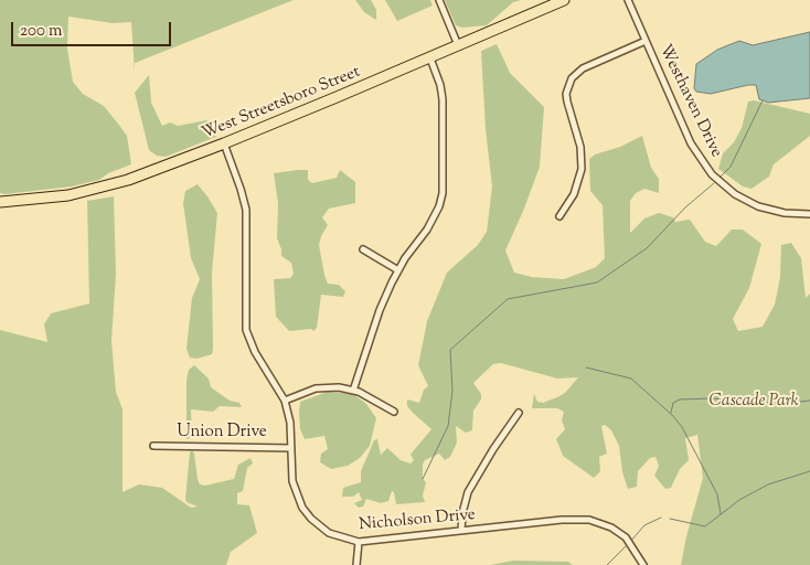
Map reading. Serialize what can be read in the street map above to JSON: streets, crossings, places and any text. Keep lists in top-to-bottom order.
{
  "streets": {
    "main road": ["West Streetsboro Street"],
    "street": ["Westhaven Drive", "Union Drive", "Nicholson Drive"]
  },
  "crossings": [
    ["West Streetsboro Street", "Nicholson Drive"],
    ["Union Drive", "Nicholson Drive"]
  ],
  "parks": ["Cascade Park"],
  "scale_bar": "200 m"
}
